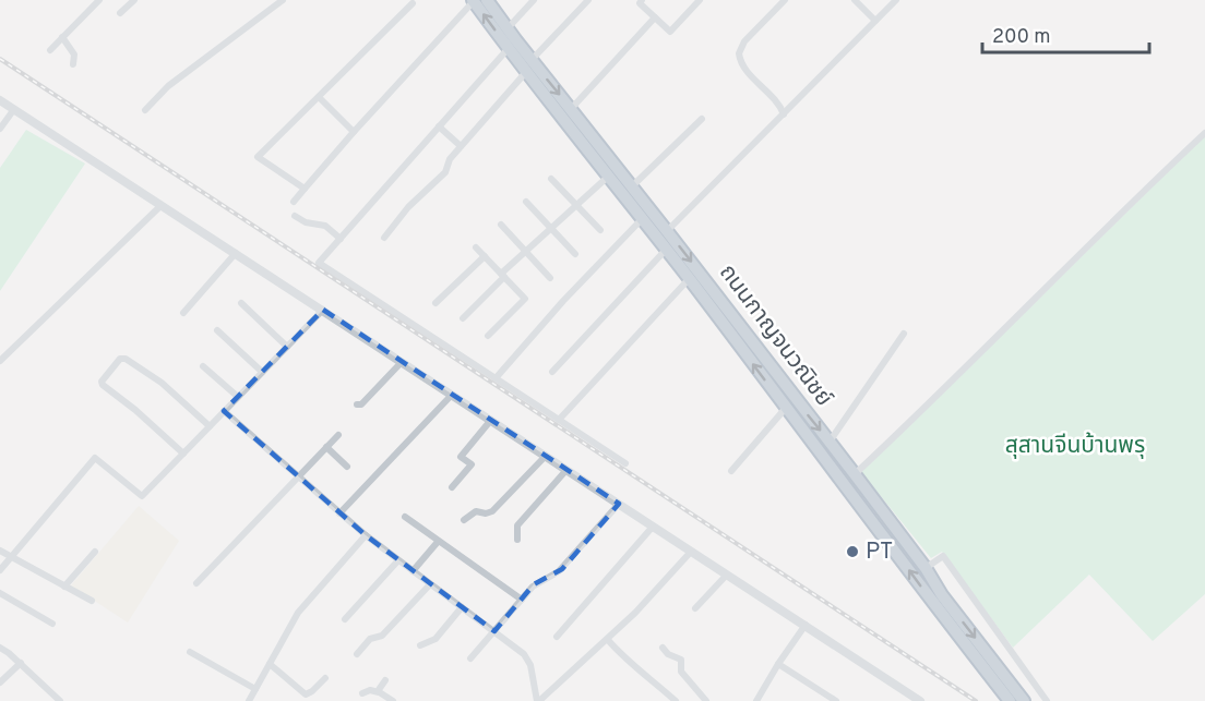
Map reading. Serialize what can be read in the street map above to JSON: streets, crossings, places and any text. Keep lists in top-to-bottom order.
{
  "streets": {
    "highway": ["ถนนกาญจนวณิชย์"]
  },
  "parks": ["สุสานจีนบ้านพรุ"],
  "places": ["PT"],
  "scale_bar": "200 m"
}
